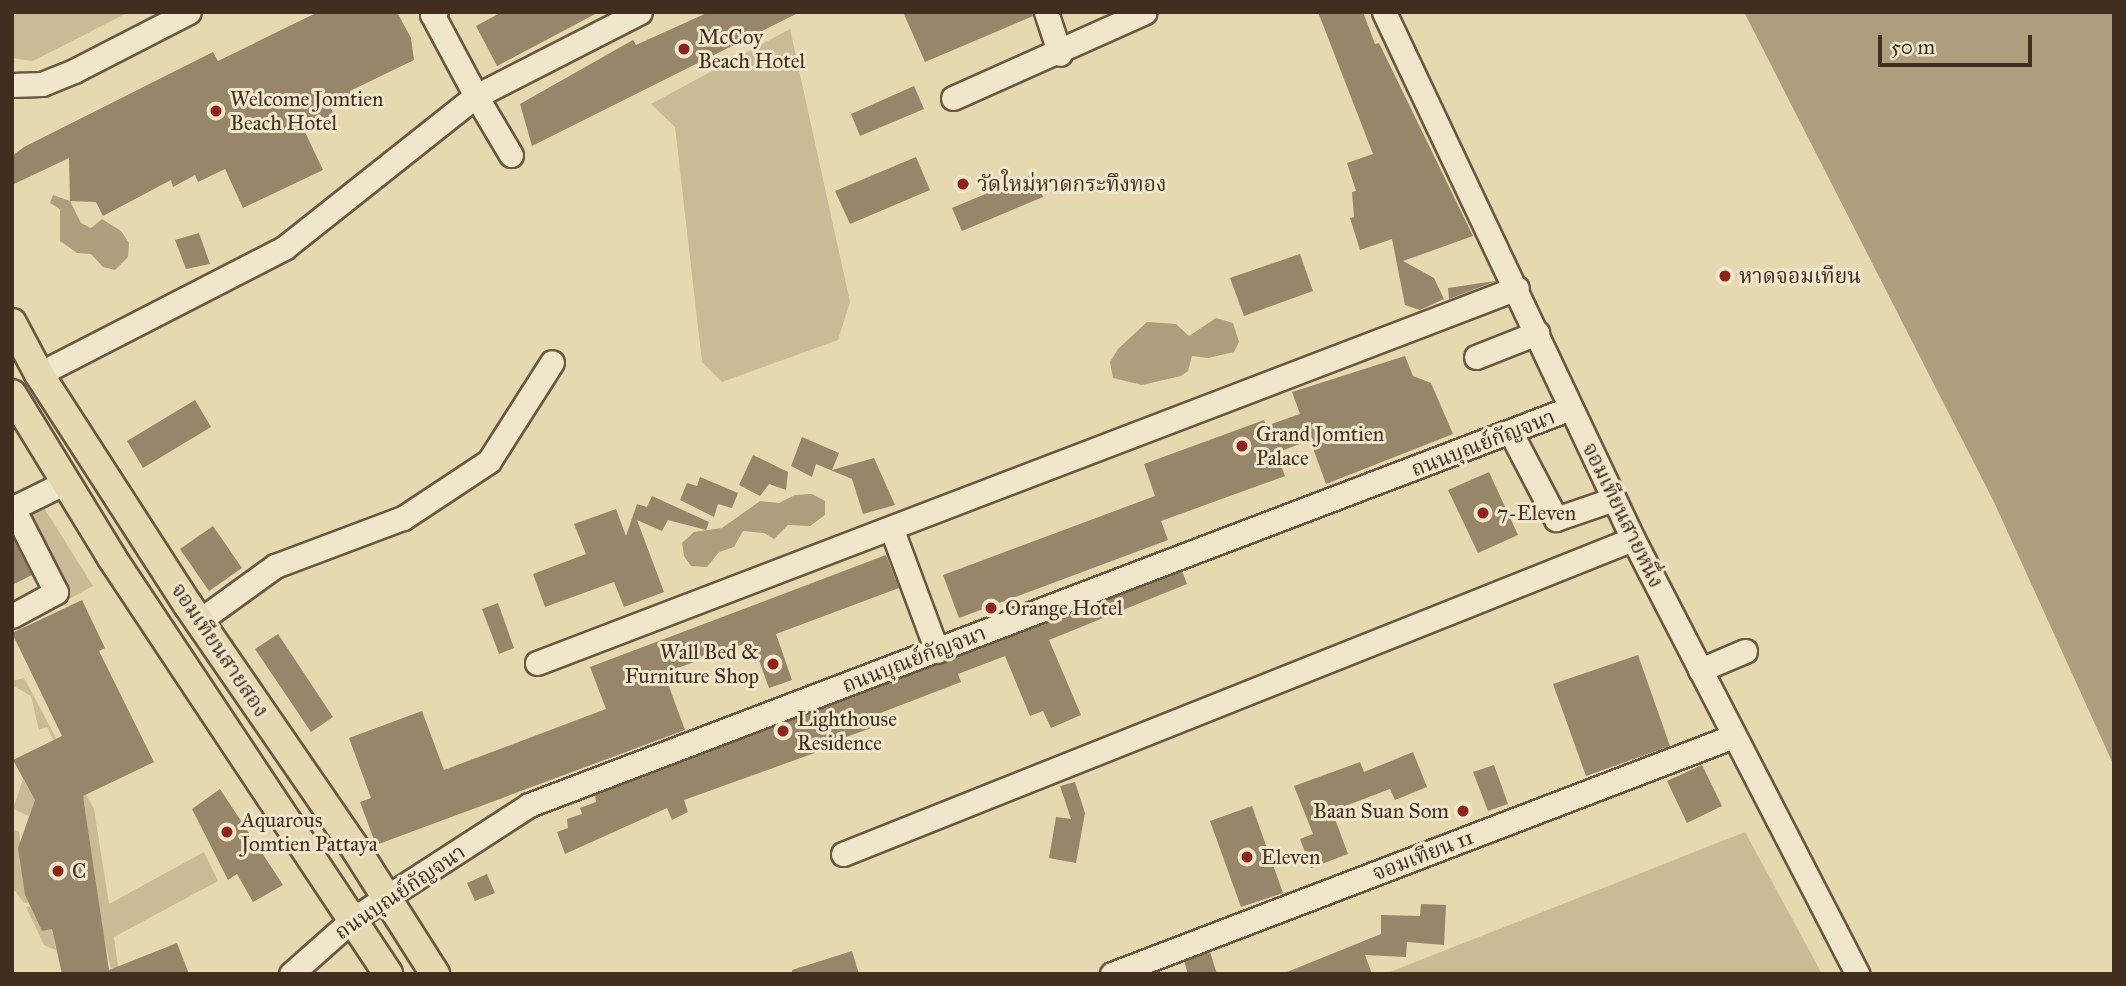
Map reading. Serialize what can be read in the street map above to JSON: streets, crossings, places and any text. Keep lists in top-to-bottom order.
{
  "streets": {
    "main road": ["จอมเทียนสายสอง"],
    "street": ["ถนนบุณย์กัญจนา", "จอมเทียนสายหนึ่ง", "จอมเทียน 11"]
  },
  "crossings": [
    ["ถนนบุณย์กัญจนา", "จอมเทียนสายหนึ่ง"],
    ["ถนนบุณย์กัญจนา", "จอมเทียนสายสอง"],
    ["จอมเทียนสายหนึ่ง", "จอมเทียน 11"]
  ],
  "places": [
    "McCoy Beach Hotel",
    "Welcome Jomtien Beach Hotel",
    "วัดใหม่หาดกระทึงทอง",
    "หาดจอมเทียน",
    "Grand Jomtien Palace",
    "7-Eleven",
    "Orange Hotel",
    "Wall Bed & Furniture Shop",
    "Lighthouse Residence",
    "Baan Suan Som",
    "Aquarous Jomtien Pattaya",
    "Eleven",
    "C"
  ],
  "scale_bar": "50 m"
}
